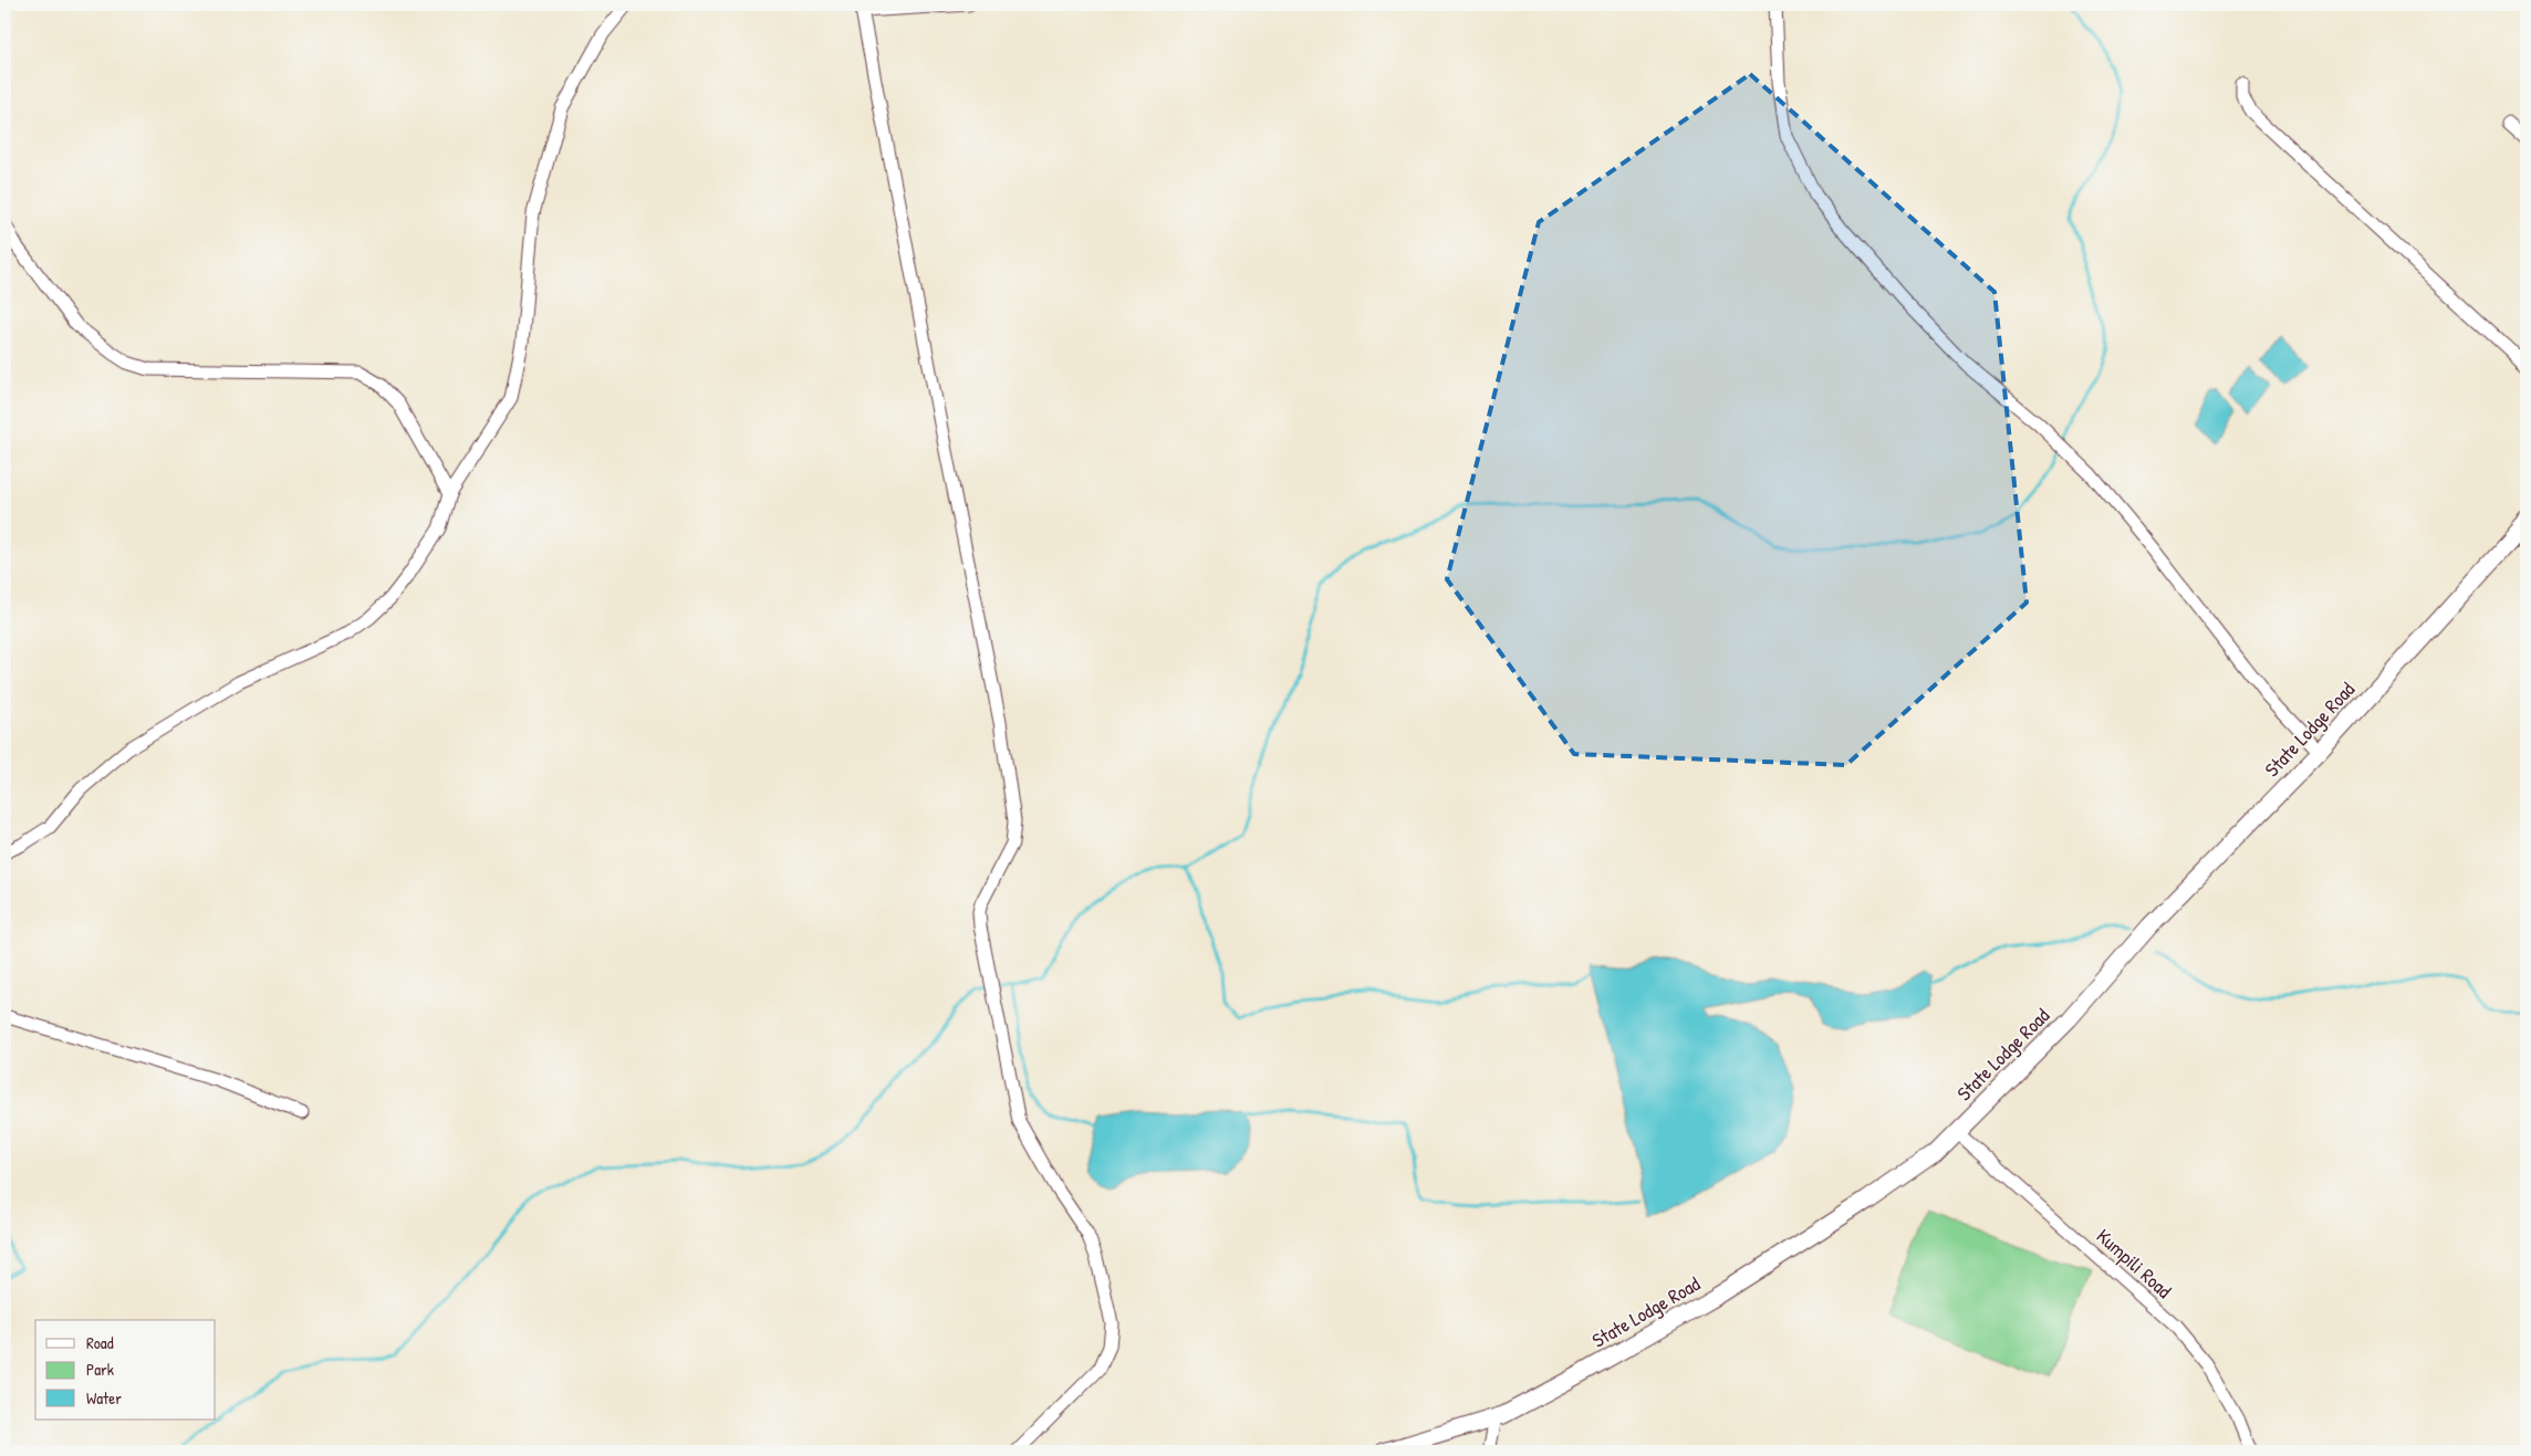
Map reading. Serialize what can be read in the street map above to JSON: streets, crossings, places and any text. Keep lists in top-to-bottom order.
{
  "streets": {
    "street": ["State Lodge Road", "Kumpili Road"]
  },
  "crossings": [
    ["State Lodge Road", "Kumpili Road"]
  ],
  "legend": ["Road", "Park", "Water"]
}
